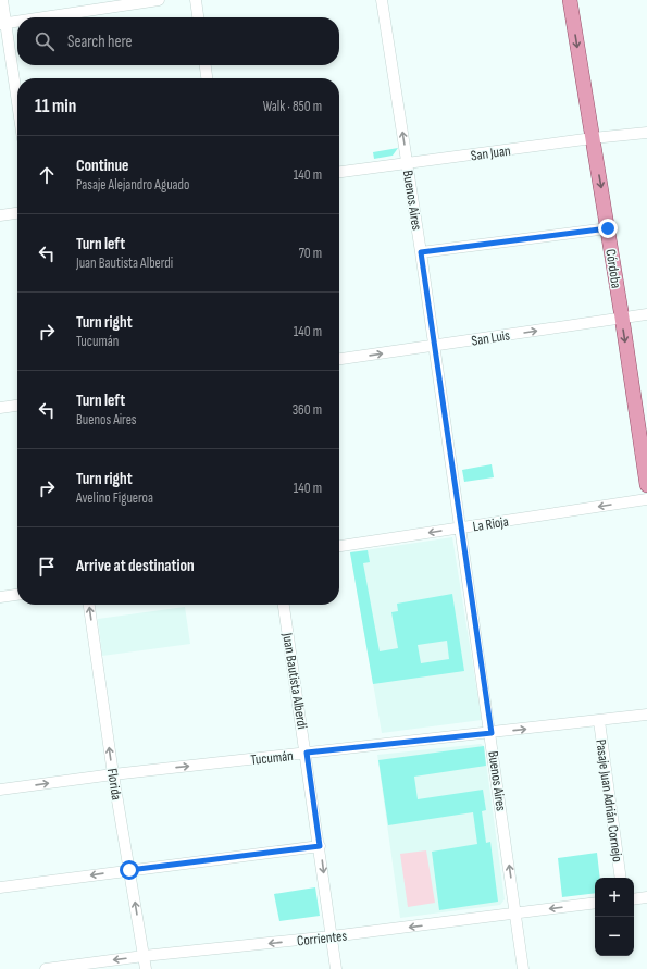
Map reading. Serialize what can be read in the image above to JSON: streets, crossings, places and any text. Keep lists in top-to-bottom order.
{
  "streets": {
    "main road": ["Córdoba"],
    "street": [
      "San Juan",
      "Buenos Aires",
      "San Luis",
      "La Rioja",
      "Juan Bautista Alberdi",
      "Tucumán",
      "Florida",
      "Pasaje Juan Adrián Cornejo",
      "Corrientes"
    ]
  },
  "crossings": [
    ["San Juan", "Buenos Aires"],
    ["San Juan", "Córdoba"],
    ["Buenos Aires", "San Luis"],
    ["Buenos Aires", "La Rioja"],
    ["Buenos Aires", "Tucumán"],
    ["Buenos Aires", "Corrientes"],
    ["Córdoba", "San Luis"],
    ["Juan Bautista Alberdi", "Tucumán"],
    ["Juan Bautista Alberdi", "Corrientes"],
    ["Tucumán", "Florida"],
    ["Tucumán", "Pasaje Juan Adrián Cornejo"],
    ["Florida", "Corrientes"]
  ],
  "one_way": [
    "Buenos Aires",
    "Córdoba",
    "La Rioja",
    "Florida"
  ],
  "page": {
    "search": "Search here",
    "heading": ["11 min", "Walk · 850 m"],
    "list": [
      ["Continue", "Pasaje Alejandro Aguado", "140 m"],
      ["Turn left", "Juan Bautista Alberdi", "70 m"],
      ["Turn right", "Tucumán", "140 m"],
      ["Turn left", "Buenos Aires", "360 m"],
      ["Turn right", "Avelino Figueroa", "140 m"],
      "Arrive at destination"
    ],
    "map_buttons": ["+", "−"]
  }
}
